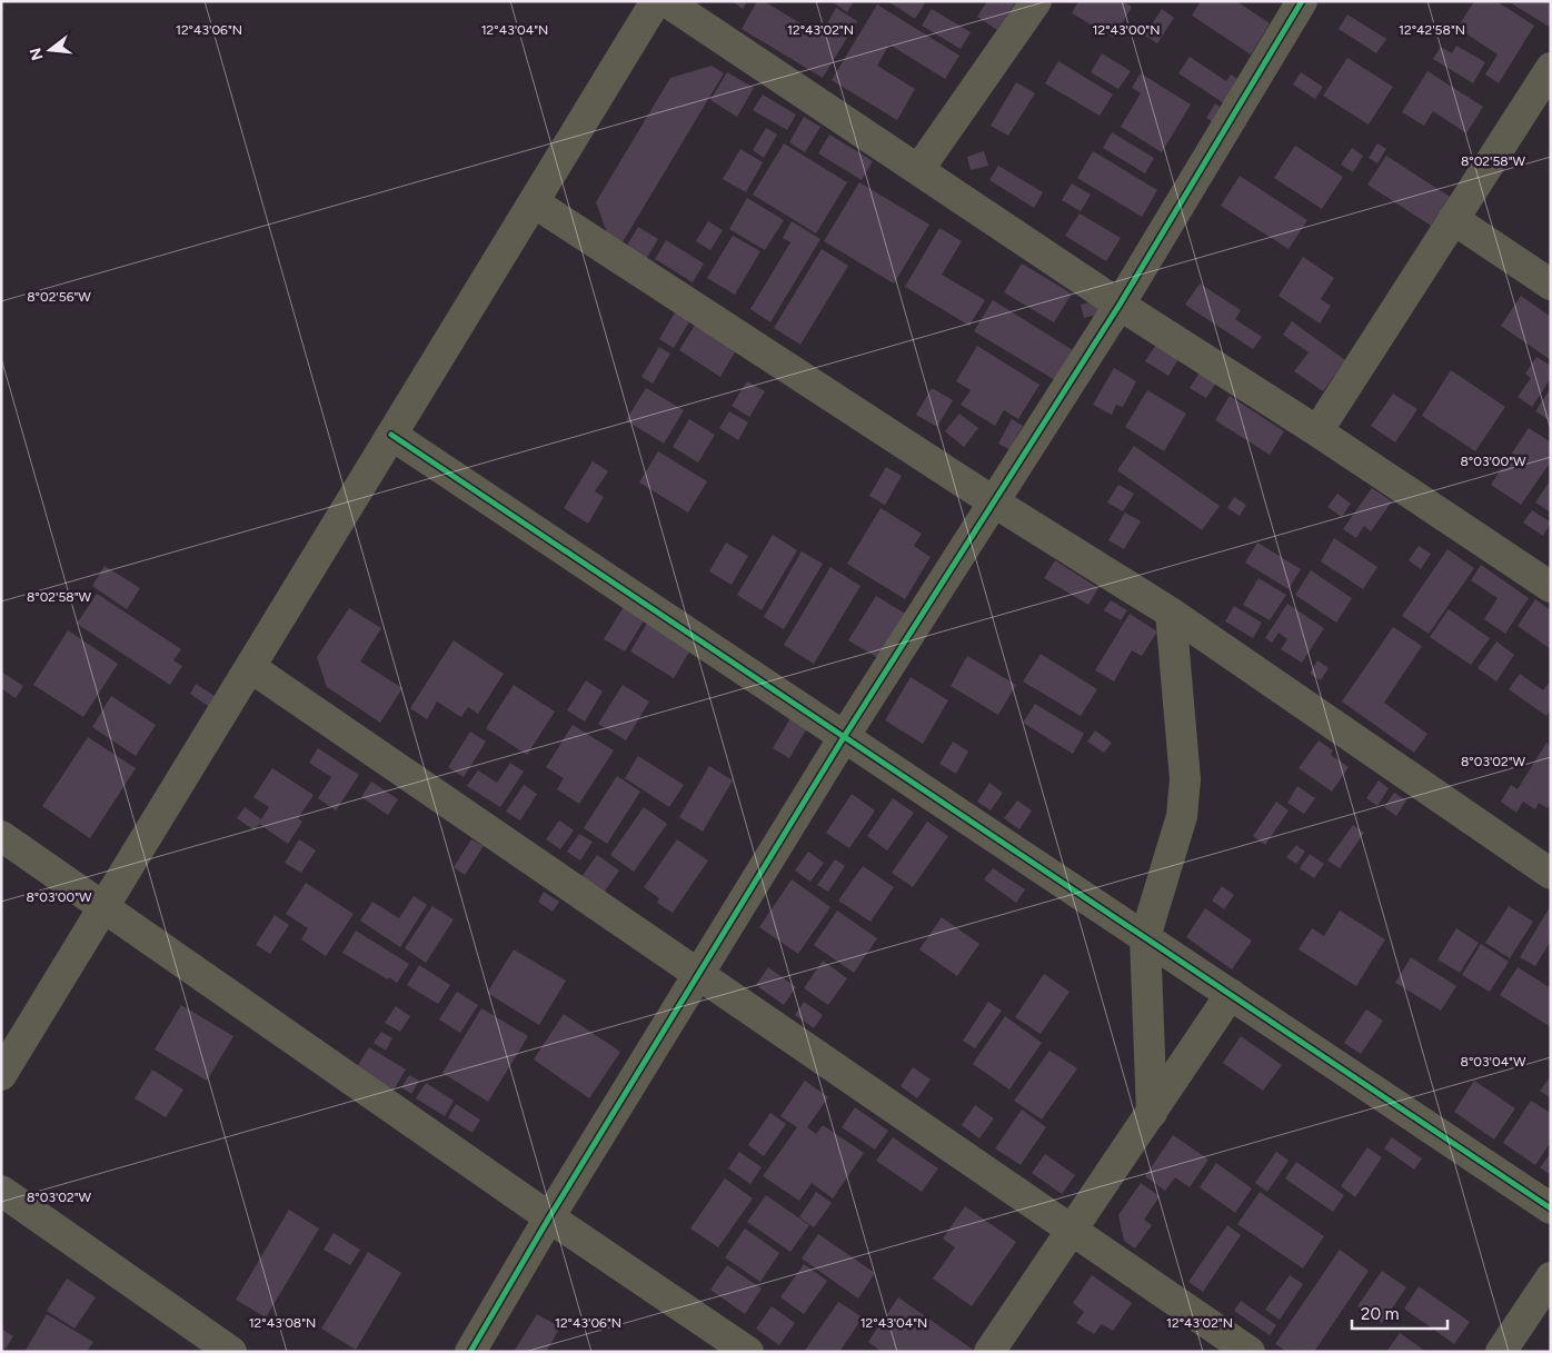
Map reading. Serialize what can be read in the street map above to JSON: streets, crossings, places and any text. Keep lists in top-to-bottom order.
{
  "scale_bar": "20 m",
  "north": "left",
  "coordinates": [
    "12°43'06\"N",
    "12°43'04\"N",
    "12°43'02\"N",
    "12°43'00\"N",
    "12°42'58\"N",
    "8°02'58\"W",
    "8°02'56\"W",
    "8°03'00\"W",
    "8°03'02\"W",
    "8°03'04\"W",
    "12°43'08\"N"
  ]
}
